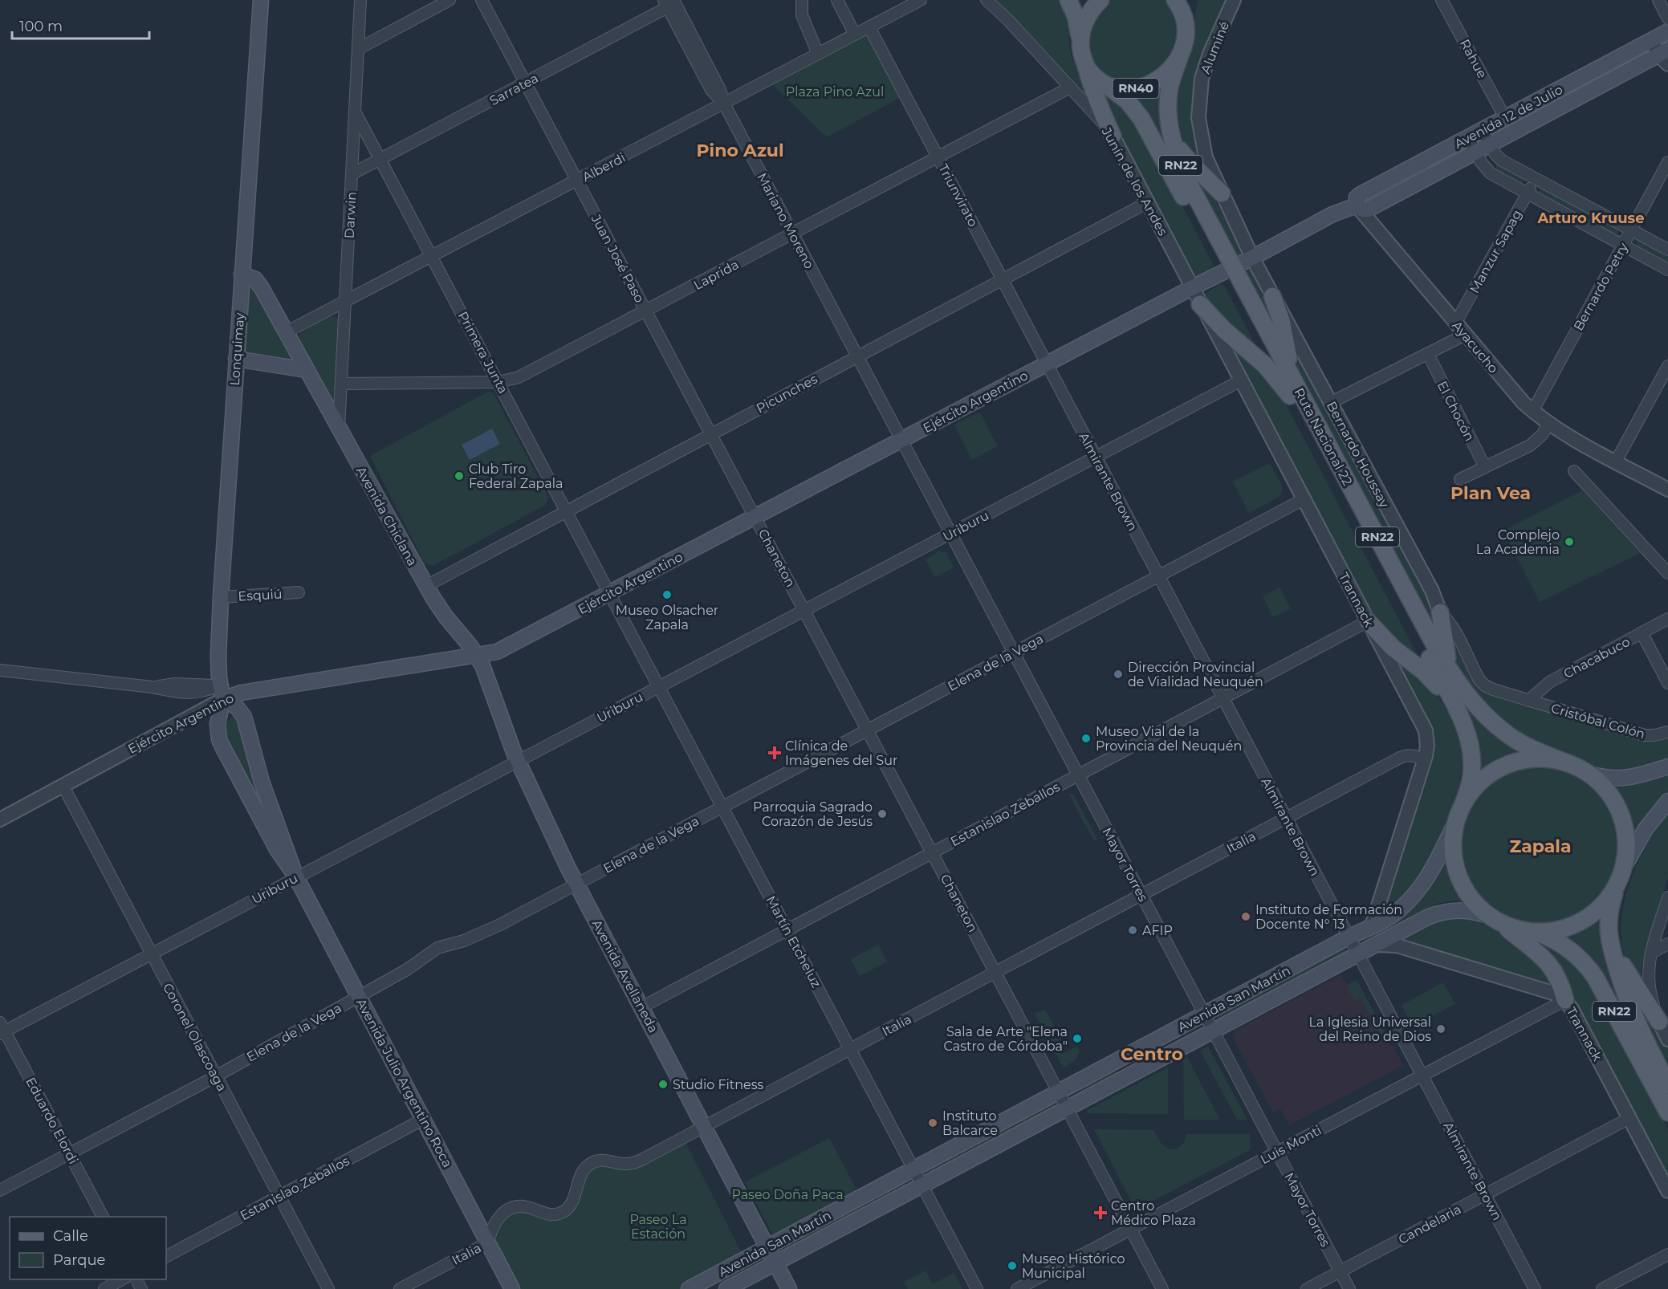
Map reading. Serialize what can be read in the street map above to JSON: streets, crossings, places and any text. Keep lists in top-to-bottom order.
{
  "streets": {
    "main road": [
      "RN40",
      "Avenida 12 de Julio",
      "RN22",
      "Lonquimay",
      "Ejército Argentino",
      "Ruta Nacional 22",
      "Avenida Chiclana",
      "Avenida Avellaneda",
      "Avenida San Martín",
      "Avenida Julio Argentino Roca"
    ],
    "street": [
      "Aluminé",
      "Rahue",
      "Sarratea",
      "Alberdi",
      "Junín de los Andes",
      "Triunvirato",
      "Darwin",
      "Mariano Moreno",
      "Manzur Sapag",
      "Juan José Paso",
      "Laprida",
      "Bernardo Petry",
      "Ayacucho",
      "Primera Junta",
      "Picunches",
      "El Chocón",
      "Bernardo Houssay",
      "Almirante Brown",
      "Uriburu",
      "Chaneton",
      "Esquiú",
      "Trannack",
      "Chacabuco",
      "Elena de la Vega",
      "Cristóbal Colón",
      "Estanislao Zeballos",
      "Italia",
      "Mayor Torres",
      "Martín Etcheluz",
      "Coronel Olascoaga",
      "Eduardo Elordi",
      "Luis Monti",
      "Candelaria"
    ]
  },
  "crossings": [
    ["Aluminé", "Avenida 12 de Julio"],
    ["Aluminé", "Bernardo Houssay"],
    ["Rahue", "Avenida 12 de Julio"],
    ["RN40", "Ruta Nacional 22"],
    ["Sarratea", "Darwin"],
    ["Sarratea", "Mariano Moreno"],
    ["Sarratea", "Juan José Paso"],
    ["Sarratea", "Primera Junta"],
    ["Avenida 12 de Julio", "Ayacucho"],
    ["Avenida 12 de Julio", "Ejército Argentino"],
    ["Avenida 12 de Julio", "Ruta Nacional 22"],
    ["Avenida 12 de Julio", "Bernardo Houssay"],
    ["RN22", "Ruta Nacional 22"],
    ["RN22", "Avenida San Martín"],
    ["Alberdi", "Triunvirato"],
    ["Alberdi", "Darwin"],
    ["Alberdi", "Mariano Moreno"],
    ["Alberdi", "Juan José Paso"],
    ["Alberdi", "Primera Junta"],
    ["Alberdi", "Avenida Chiclana"],
    ["Junín de los Andes", "Laprida"],
    ["Junín de los Andes", "Picunches"],
    ["Junín de los Andes", "Ejército Argentino"],
    ["Junín de los Andes", "Trannack"],
    ["Triunvirato", "Laprida"],
    ["Triunvirato", "Picunches"],
    ["Triunvirato", "Ejército Argentino"],
    ["Triunvirato", "Almirante Brown"],
    ["Darwin", "Laprida"],
    ["Darwin", "Primera Junta"],
    ["Darwin", "Avenida Chiclana"],
    ["Mariano Moreno", "Laprida"],
    ["Mariano Moreno", "Picunches"],
    ["Mariano Moreno", "Ejército Argentino"],
    ["Mariano Moreno", "Mayor Torres"],
    ["Manzur Sapag", "Ayacucho"],
    ["Juan José Paso", "Laprida"],
    ["Juan José Paso", "Picunches"],
    ["Juan José Paso", "Ejército Argentino"],
    ["Juan José Paso", "Chaneton"],
    ["Laprida", "Primera Junta"],
    ["Bernardo Petry", "Ayacucho"],
    ["Lonquimay", "Ejército Argentino"],
    ["Lonquimay", "Avenida Chiclana"],
    ["Lonquimay", "Esquiú"],
    ["Lonquimay", "Avenida Julio Argentino Roca"],
    ["Primera Junta", "Picunches"],
    ["Primera Junta", "Ejército Argentino"],
    ["Primera Junta", "Martín Etcheluz"],
    ["Picunches", "Avenida Chiclana"],
    ["Ejército Argentino", "Ruta Nacional 22"],
    ["Ejército Argentino", "Almirante Brown"],
    ["Ejército Argentino", "Avenida Chiclana"],
    ["Ejército Argentino", "Chaneton"],
    ["Ejército Argentino", "Trannack"],
    ["Ejército Argentino", "Mayor Torres"],
    ["Ejército Argentino", "Martín Etcheluz"],
    ["Ejército Argentino", "Avenida Avellaneda"],
    ["Ejército Argentino", "Coronel Olascoaga"],
    ["Ejército Argentino", "Avenida Julio Argentino Roca"],
    ["Ruta Nacional 22", "Avenida San Martín"],
    ["Bernardo Houssay", "Chacabuco"],
    ["Bernardo Houssay", "Cristóbal Colón"],
    ["Almirante Brown", "Uriburu"],
    ["Almirante Brown", "Elena de la Vega"],
    ["Almirante Brown", "Estanislao Zeballos"],
    ["Almirante Brown", "Italia"],
    ["Almirante Brown", "Avenida San Martín"],
    ["Almirante Brown", "Luis Monti"],
    ["Almirante Brown", "Candelaria"],
    ["Avenida Chiclana", "Avenida Avellaneda"],
    ["Uriburu", "Chaneton"],
    ["Uriburu", "Trannack"],
    ["Uriburu", "Mayor Torres"],
    ["Uriburu", "Martín Etcheluz"],
    ["Uriburu", "Avenida Avellaneda"],
    ["Uriburu", "Coronel Olascoaga"],
    ["Uriburu", "Avenida Julio Argentino Roca"],
    ["Uriburu", "Eduardo Elordi"],
    ["Chaneton", "Elena de la Vega"],
    ["Chaneton", "Estanislao Zeballos"],
    ["Chaneton", "Italia"],
    ["Chaneton", "Avenida San Martín"],
    ["Chaneton", "Luis Monti"],
    ["Trannack", "Elena de la Vega"],
    ["Trannack", "Estanislao Zeballos"],
    ["Trannack", "Italia"],
    ["Trannack", "Avenida San Martín"],
    ["Trannack", "Luis Monti"],
    ["Trannack", "Candelaria"],
    ["Chacabuco", "Cristóbal Colón"],
    ["Elena de la Vega", "Mayor Torres"],
    ["Elena de la Vega", "Martín Etcheluz"],
    ["Elena de la Vega", "Avenida Avellaneda"],
    ["Elena de la Vega", "Coronel Olascoaga"],
    ["Elena de la Vega", "Avenida Julio Argentino Roca"],
    ["Elena de la Vega", "Eduardo Elordi"],
    ["Estanislao Zeballos", "Mayor Torres"],
    ["Estanislao Zeballos", "Martín Etcheluz"],
    ["Estanislao Zeballos", "Avenida Avellaneda"],
    ["Estanislao Zeballos", "Coronel Olascoaga"],
    ["Estanislao Zeballos", "Avenida Julio Argentino Roca"],
    ["Italia", "Mayor Torres"],
    ["Italia", "Martín Etcheluz"],
    ["Italia", "Avenida Avellaneda"],
    ["Italia", "Avenida Julio Argentino Roca"],
    ["Mayor Torres", "Avenida San Martín"],
    ["Mayor Torres", "Luis Monti"],
    ["Mayor Torres", "Candelaria"],
    ["Martín Etcheluz", "Avenida San Martín"],
    ["Avenida Avellaneda", "Avenida San Martín"]
  ],
  "districts": [
    "Pino Azul",
    "Arturo Kruuse",
    "Plan Vea",
    "Zapala",
    "Centro"
  ],
  "parks": ["Plaza Pino Azul", "Paseo Doña Paca", "Paseo La Estación"],
  "places": {
    "other": [
      "Club Tiro Federal Zapala",
      "Complejo La Academia",
      "Museo Olsacher Zapala",
      "Dirección Provincial de Vialidad Neuquén",
      "Museo Vial de la Provincia del Neuquén",
      "Parroquia Sagrado Corazón de Jesús",
      "Instituto de Formación Docente N° 13",
      "AFIP",
      "La Iglesia Universal del Reino de Dios",
      "Sala de Arte \"Elena Castro de Córdoba\"",
      "Studio Fitness",
      "Instituto Balcarce",
      "Museo Histórico Municipal"
    ],
    "health": ["Clínica de Imágenes del Sur", "Centro Médico Plaza"]
  },
  "legend": ["Calle", "Parque"],
  "scale_bar": "100 m"
}
